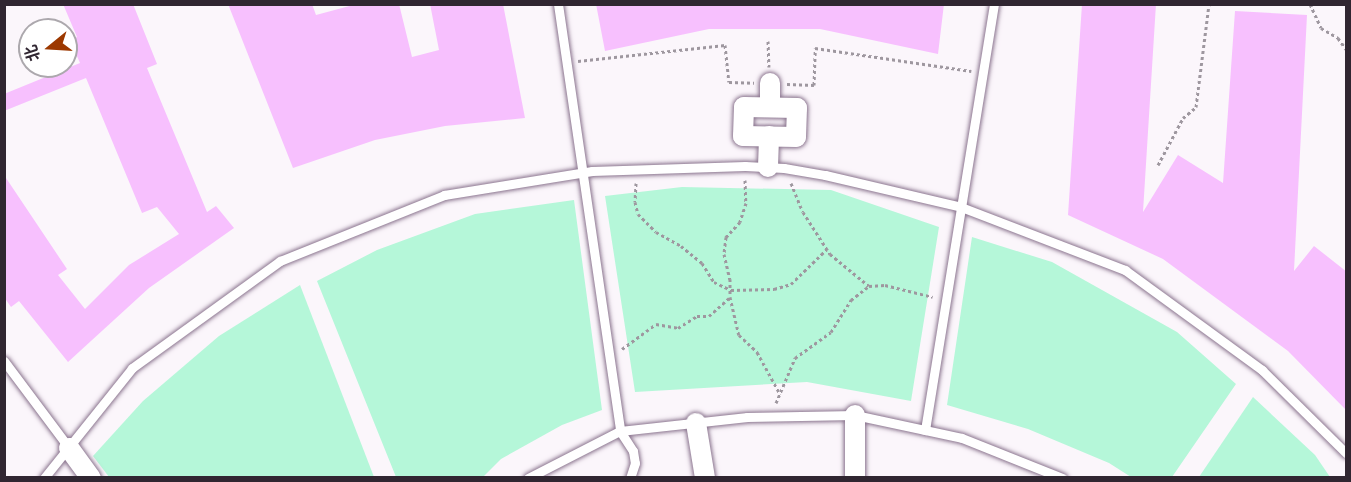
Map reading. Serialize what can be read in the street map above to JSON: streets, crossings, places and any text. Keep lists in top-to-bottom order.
{
  "north": "left"
}
